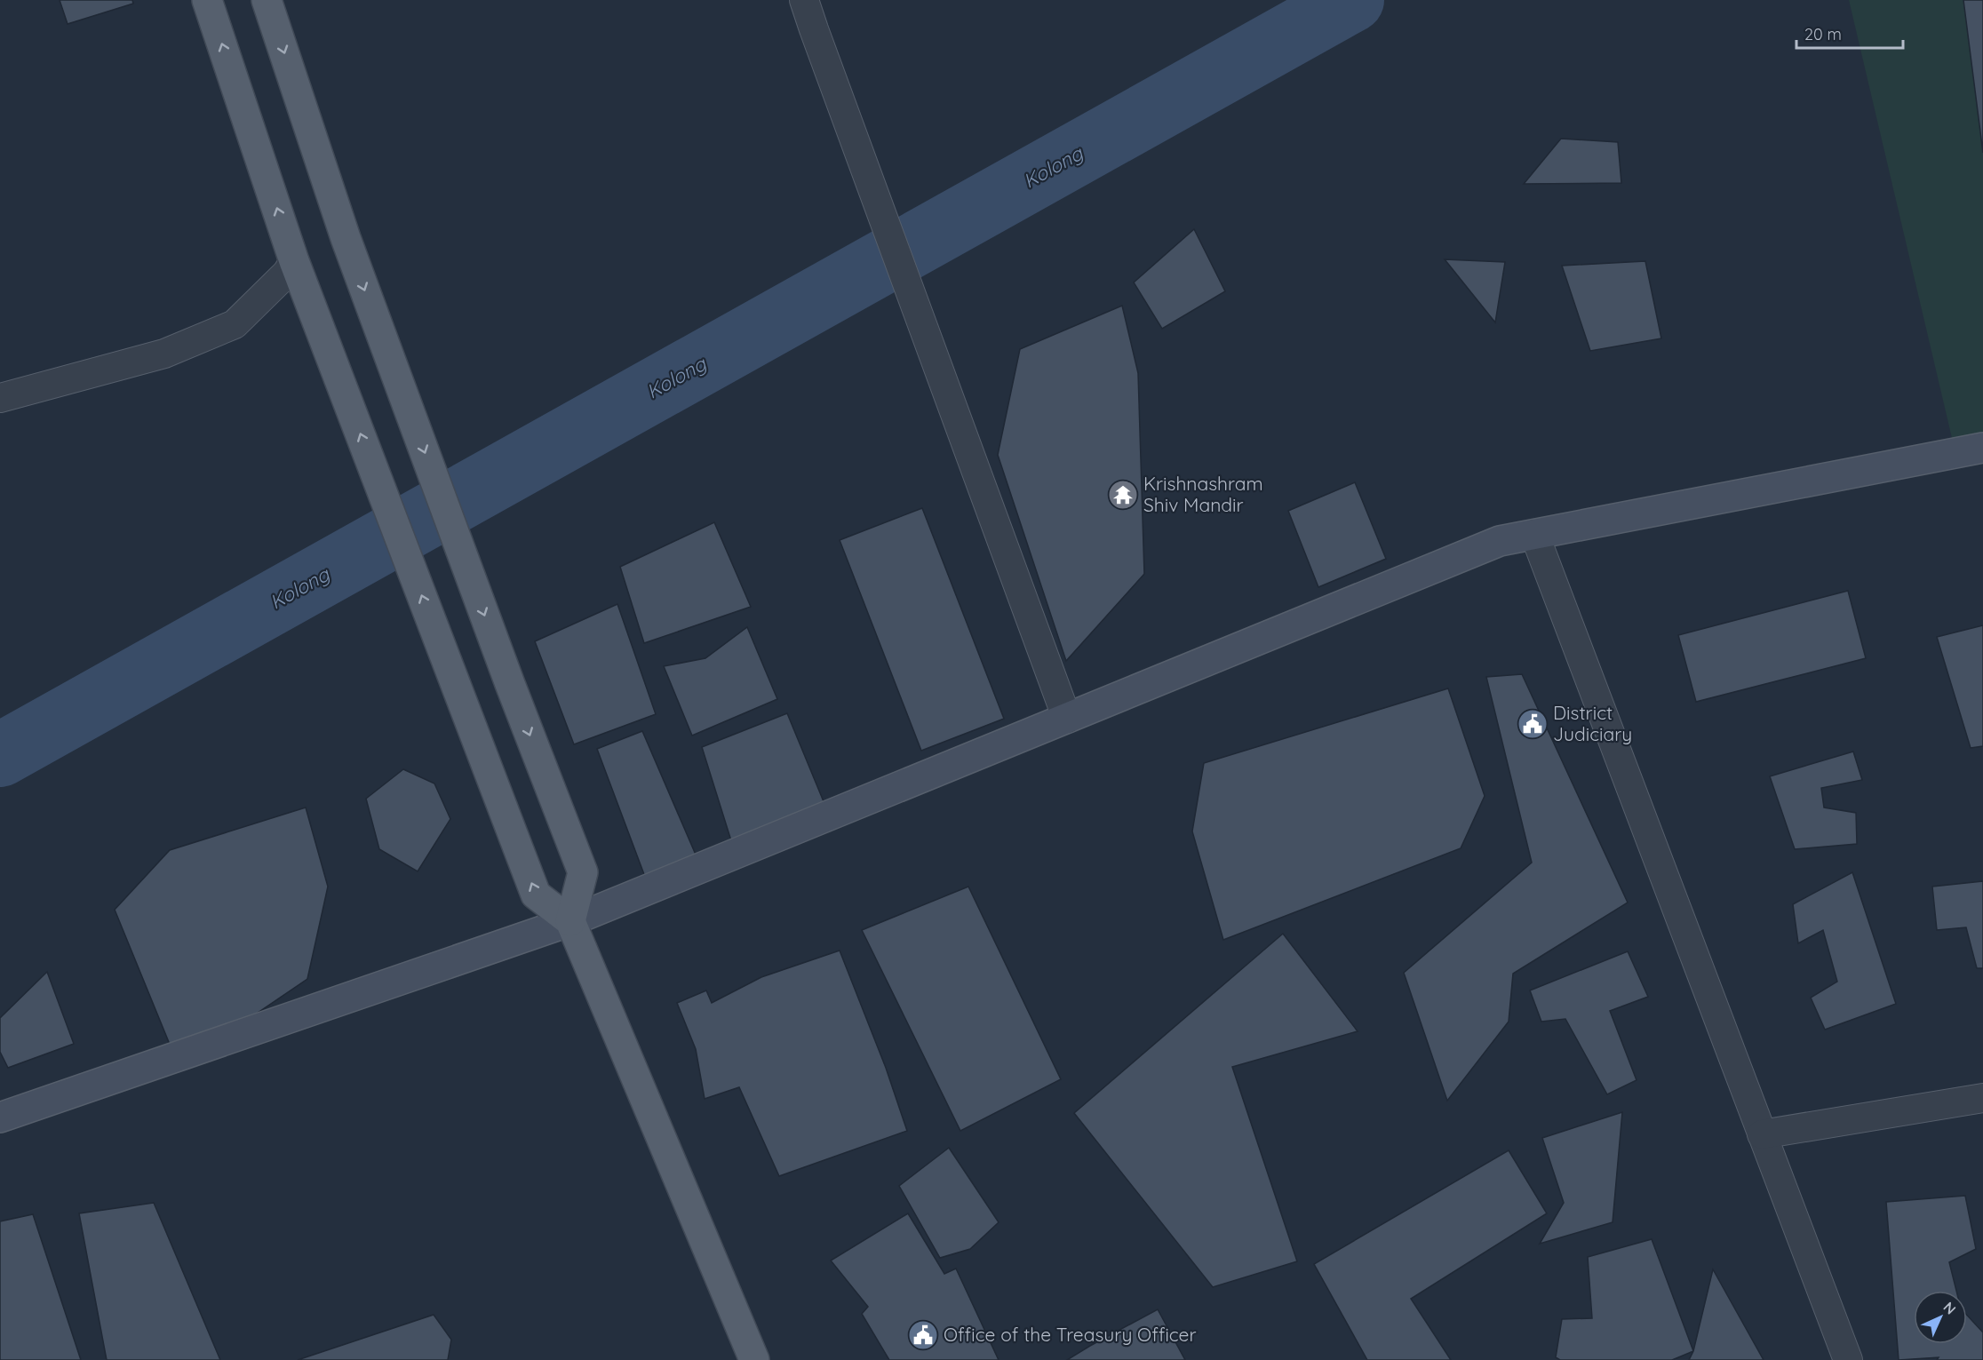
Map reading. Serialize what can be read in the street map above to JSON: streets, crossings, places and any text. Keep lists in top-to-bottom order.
{
  "water": ["Kolong"],
  "places": {
    "temple": ["Krishnashram Shiv Mandir"],
    "public building": ["District Judiciary", "Office of the Treasury Officer"]
  },
  "scale_bar": "20 m",
  "north": "top right"
}
